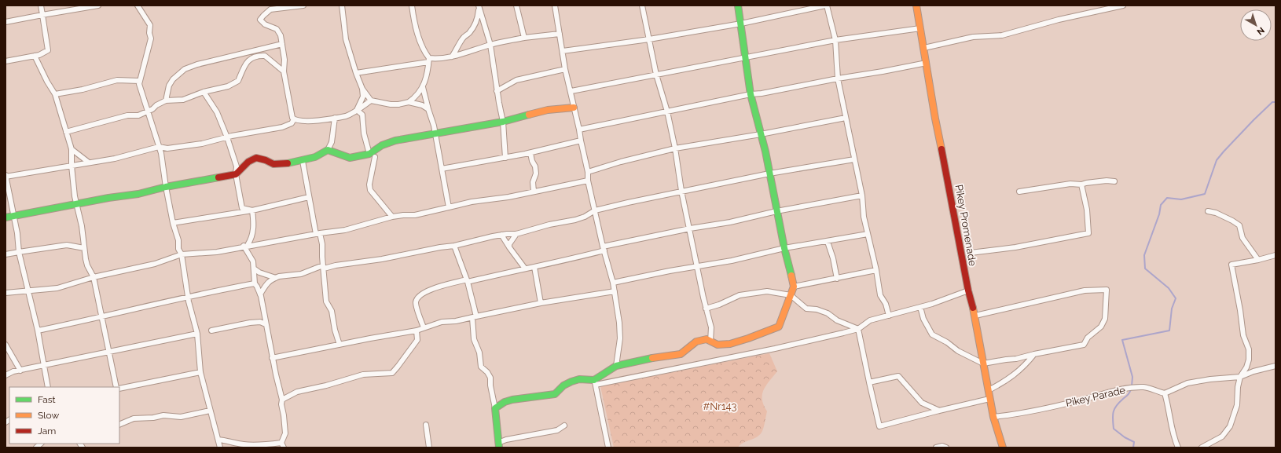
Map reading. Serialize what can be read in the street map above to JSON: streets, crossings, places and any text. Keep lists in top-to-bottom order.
{
  "streets": {
    "street": ["Pikey Promenade", "Pikey Parade"]
  },
  "crossings": [
    ["Pikey Promenade", "Pikey Parade"]
  ],
  "parks": ["#Nr143"],
  "legend": ["Fast", "Slow", "Jam"],
  "north": "bottom right"
}
